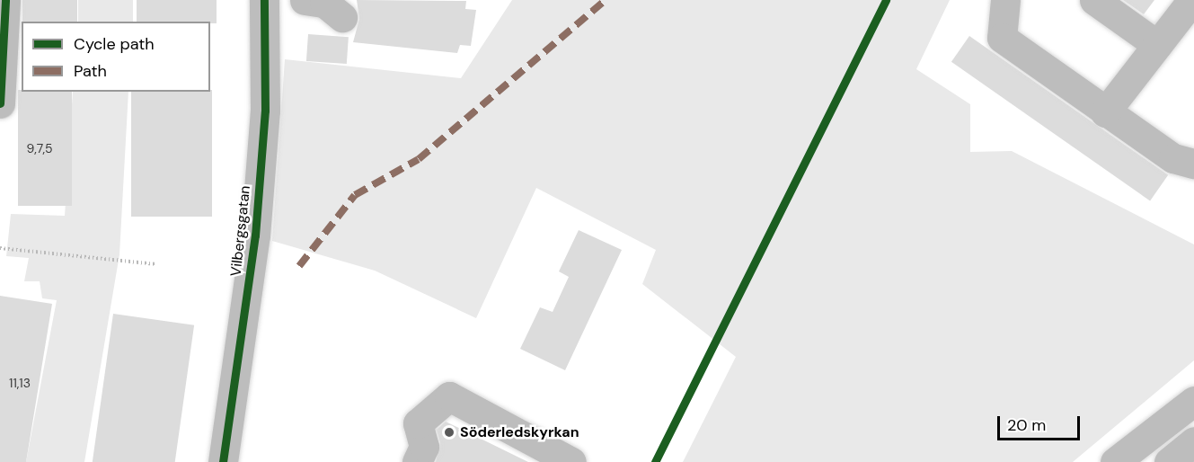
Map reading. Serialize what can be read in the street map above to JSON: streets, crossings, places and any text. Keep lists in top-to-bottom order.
{
  "streets": {
    "main road": ["Vilbergsgatan"]
  },
  "places": ["Söderledskyrkan"],
  "house_numbers": ["9,7,5", "11,13"],
  "legend": ["Cycle path", "Path"],
  "scale_bar": "20 m"
}
